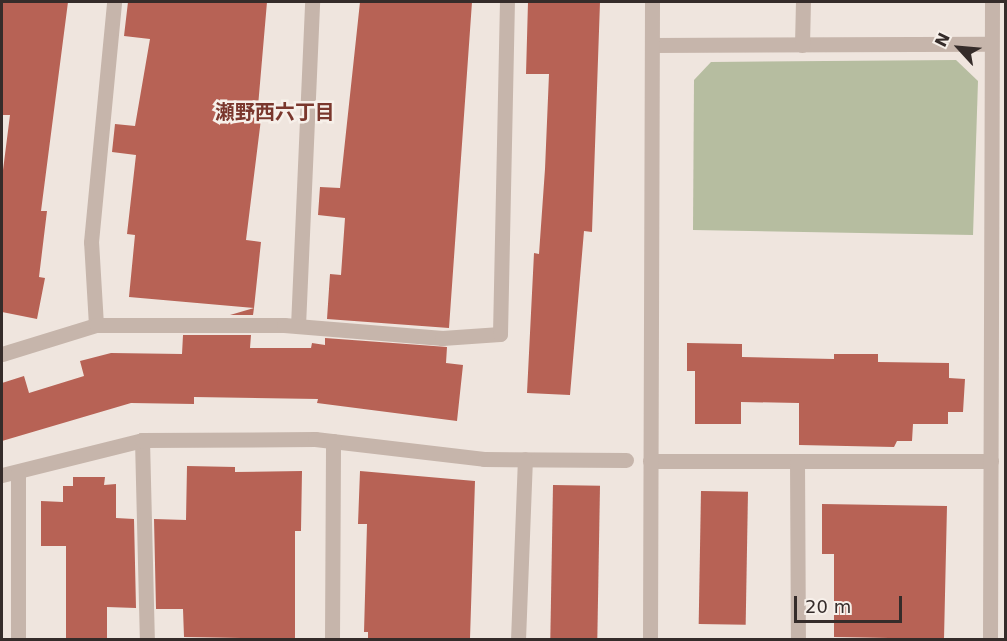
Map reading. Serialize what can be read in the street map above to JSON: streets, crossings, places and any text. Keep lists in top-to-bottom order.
{
  "districts": ["瀬野西六丁目"],
  "scale_bar": "20 m",
  "north": "top left"
}
